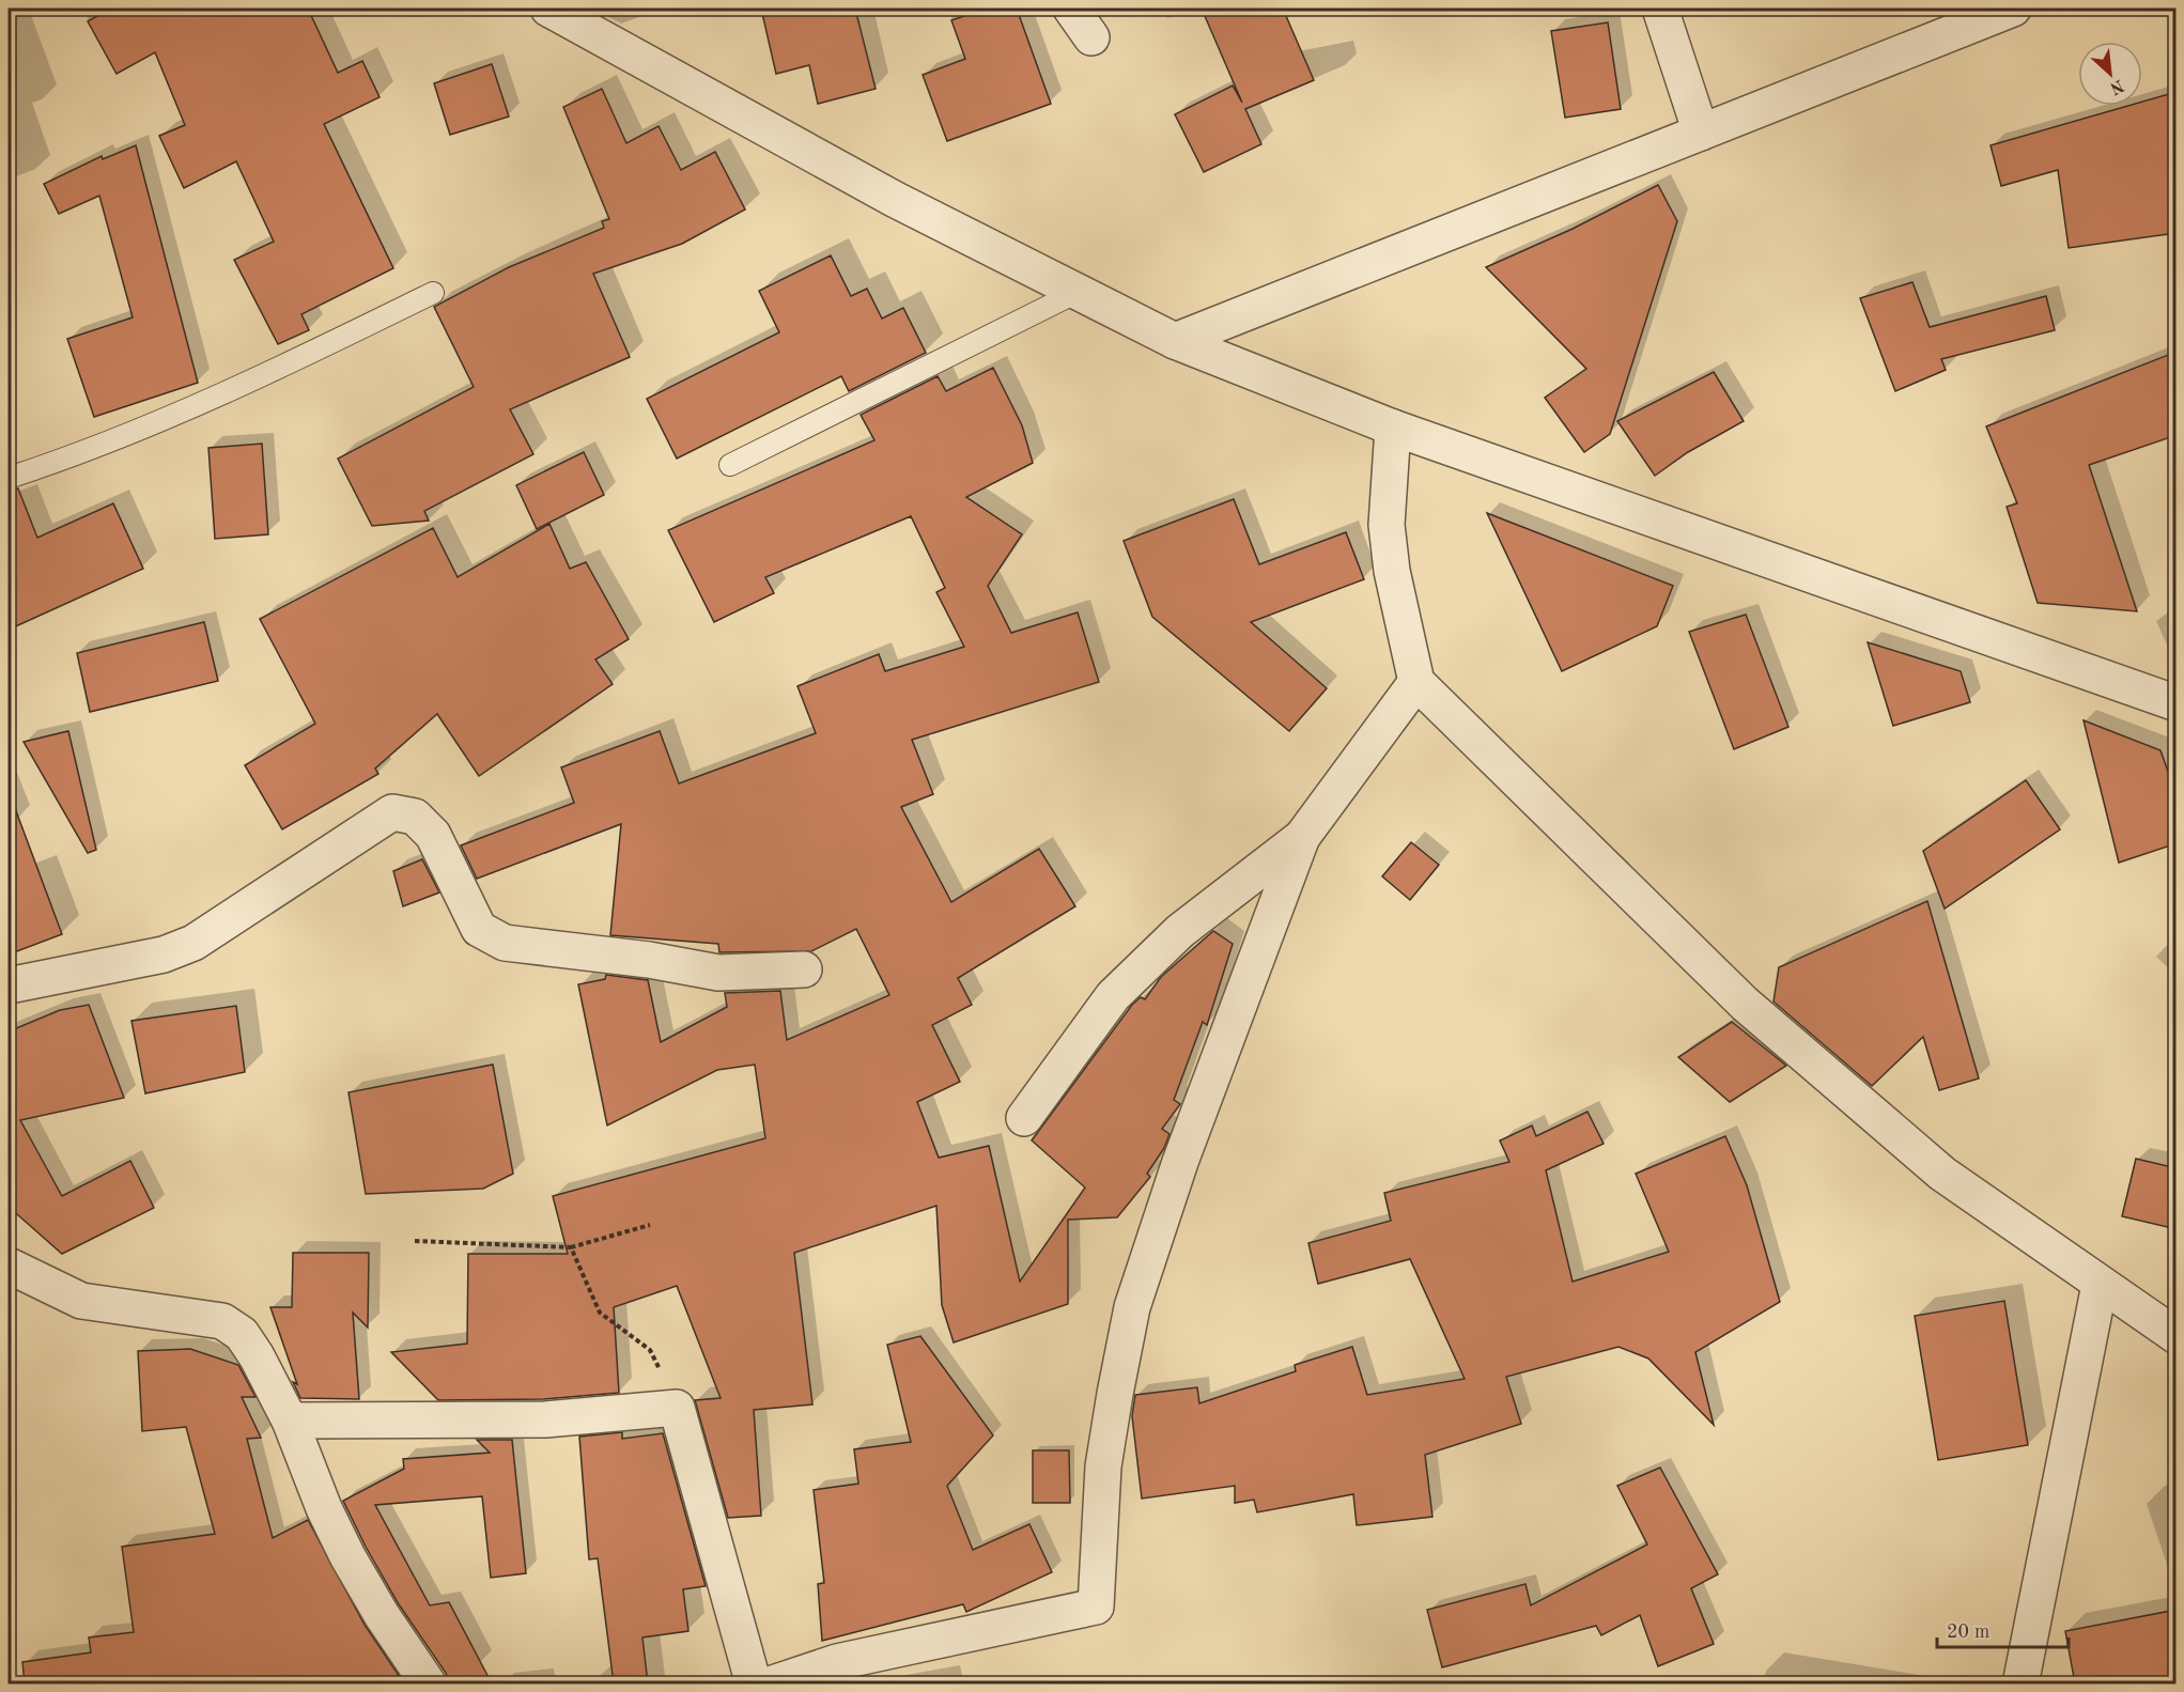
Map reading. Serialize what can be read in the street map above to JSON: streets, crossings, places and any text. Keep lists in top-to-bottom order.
{
  "scale_bar": "20 m",
  "north": "bottom right"
}
